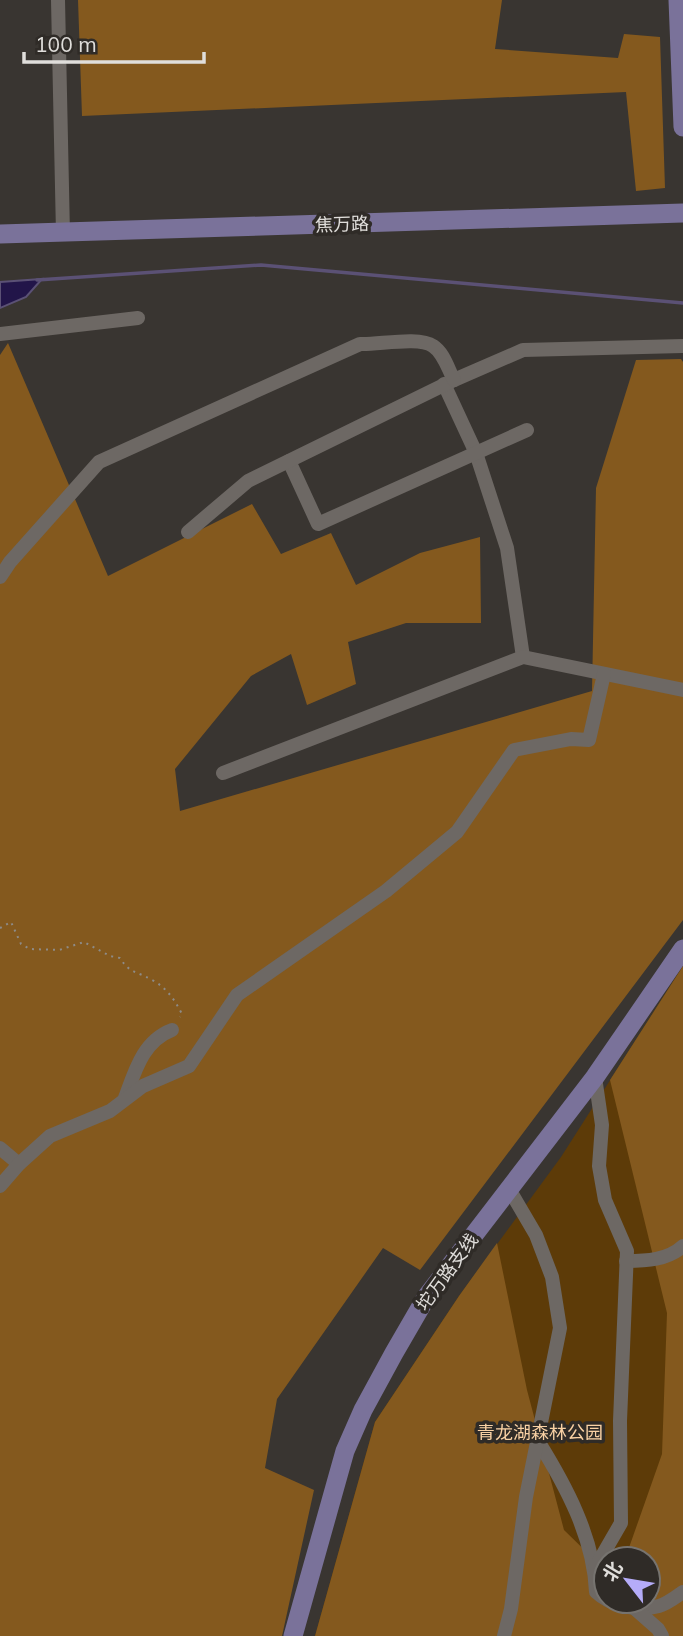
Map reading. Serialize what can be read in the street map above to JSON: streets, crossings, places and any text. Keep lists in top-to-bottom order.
{
  "streets": {
    "main road": ["焦万路", "坨万路支线"]
  },
  "parks": ["青龙湖森林公园"],
  "scale_bar": "100 m",
  "north": "top left"
}
